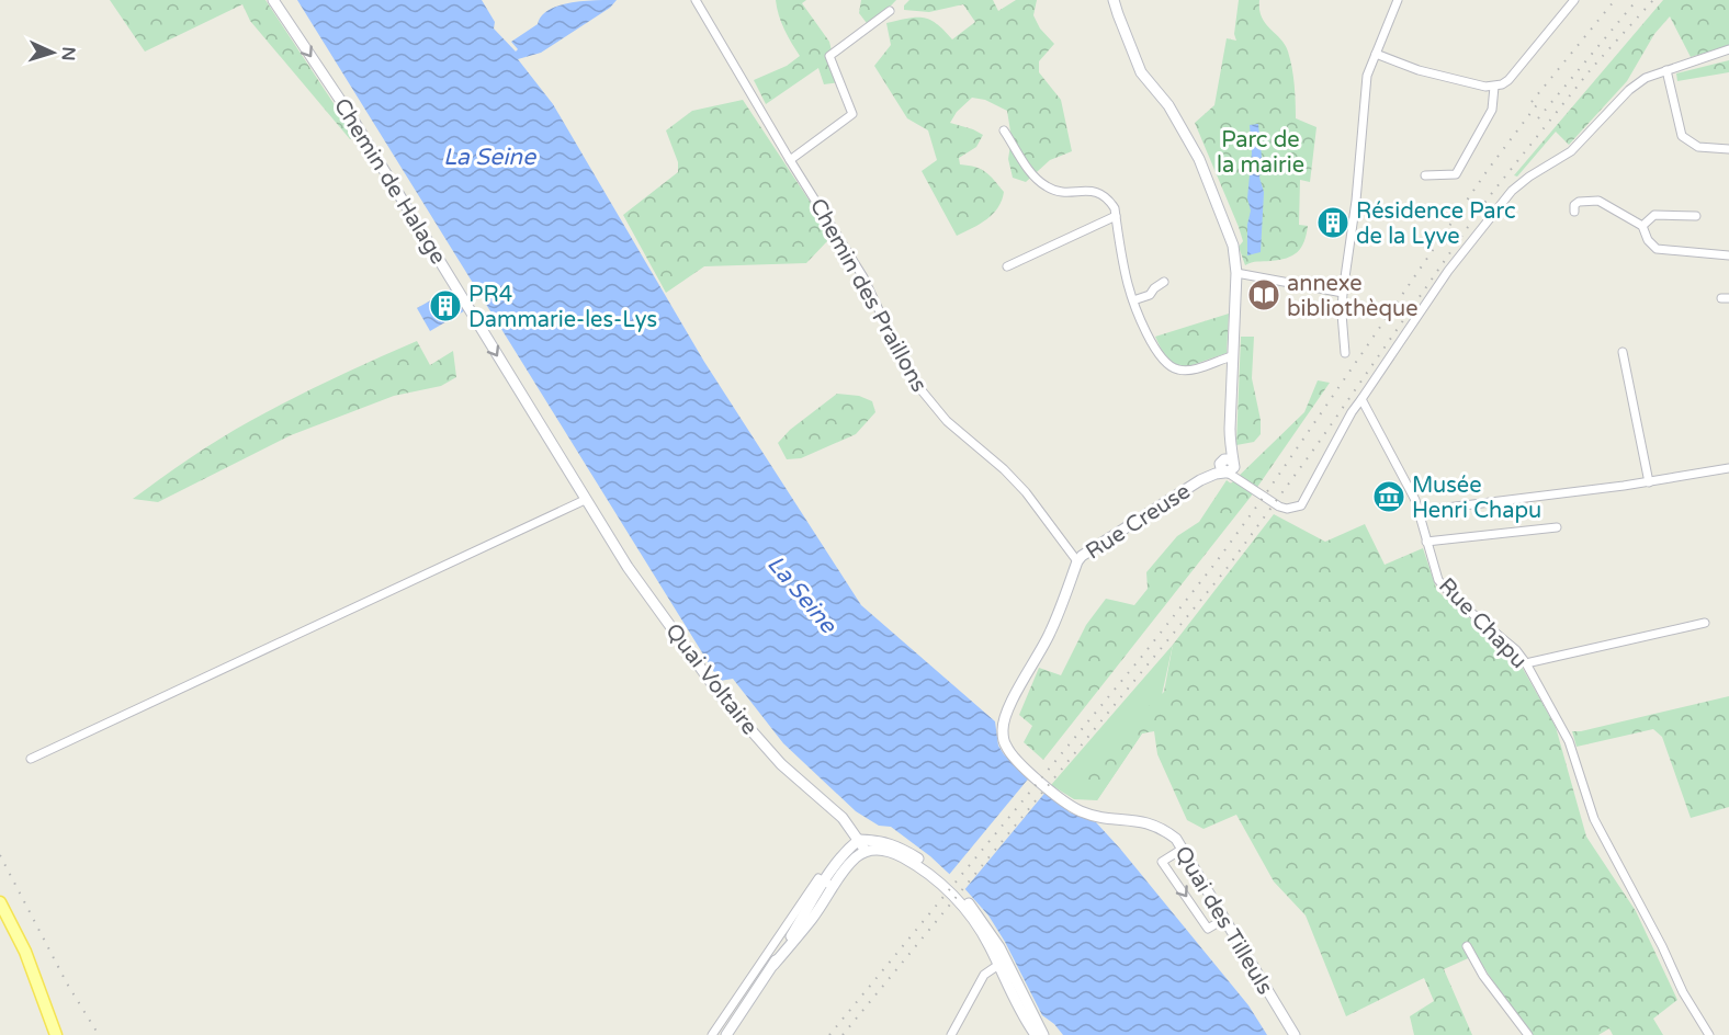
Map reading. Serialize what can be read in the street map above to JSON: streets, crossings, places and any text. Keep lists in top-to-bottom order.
{
  "streets": {
    "street": [
      "Chemin de Halage",
      "Chemin des Praillons",
      "Rue Creuse",
      "Rue Chapu",
      "Quai Voltaire",
      "Quai des Tilleuls"
    ]
  },
  "crossings": [
    ["Chemin de Halage", "Quai Voltaire"],
    ["Chemin des Praillons", "Rue Creuse"],
    ["Chemin des Praillons", "Quai des Tilleuls"],
    ["Rue Creuse", "Quai des Tilleuls"]
  ],
  "one_way": ["Chemin de Halage"],
  "water": ["La Seine"],
  "parks": ["Parc de la mairie"],
  "places": {
    "building": ["Résidence Parc de la Lyve", "PR4 Dammarie-les-Lys"],
    "library": ["annexe bibliothèque"],
    "museum": ["Musée Henri Chapu"]
  },
  "north": "right"
}
